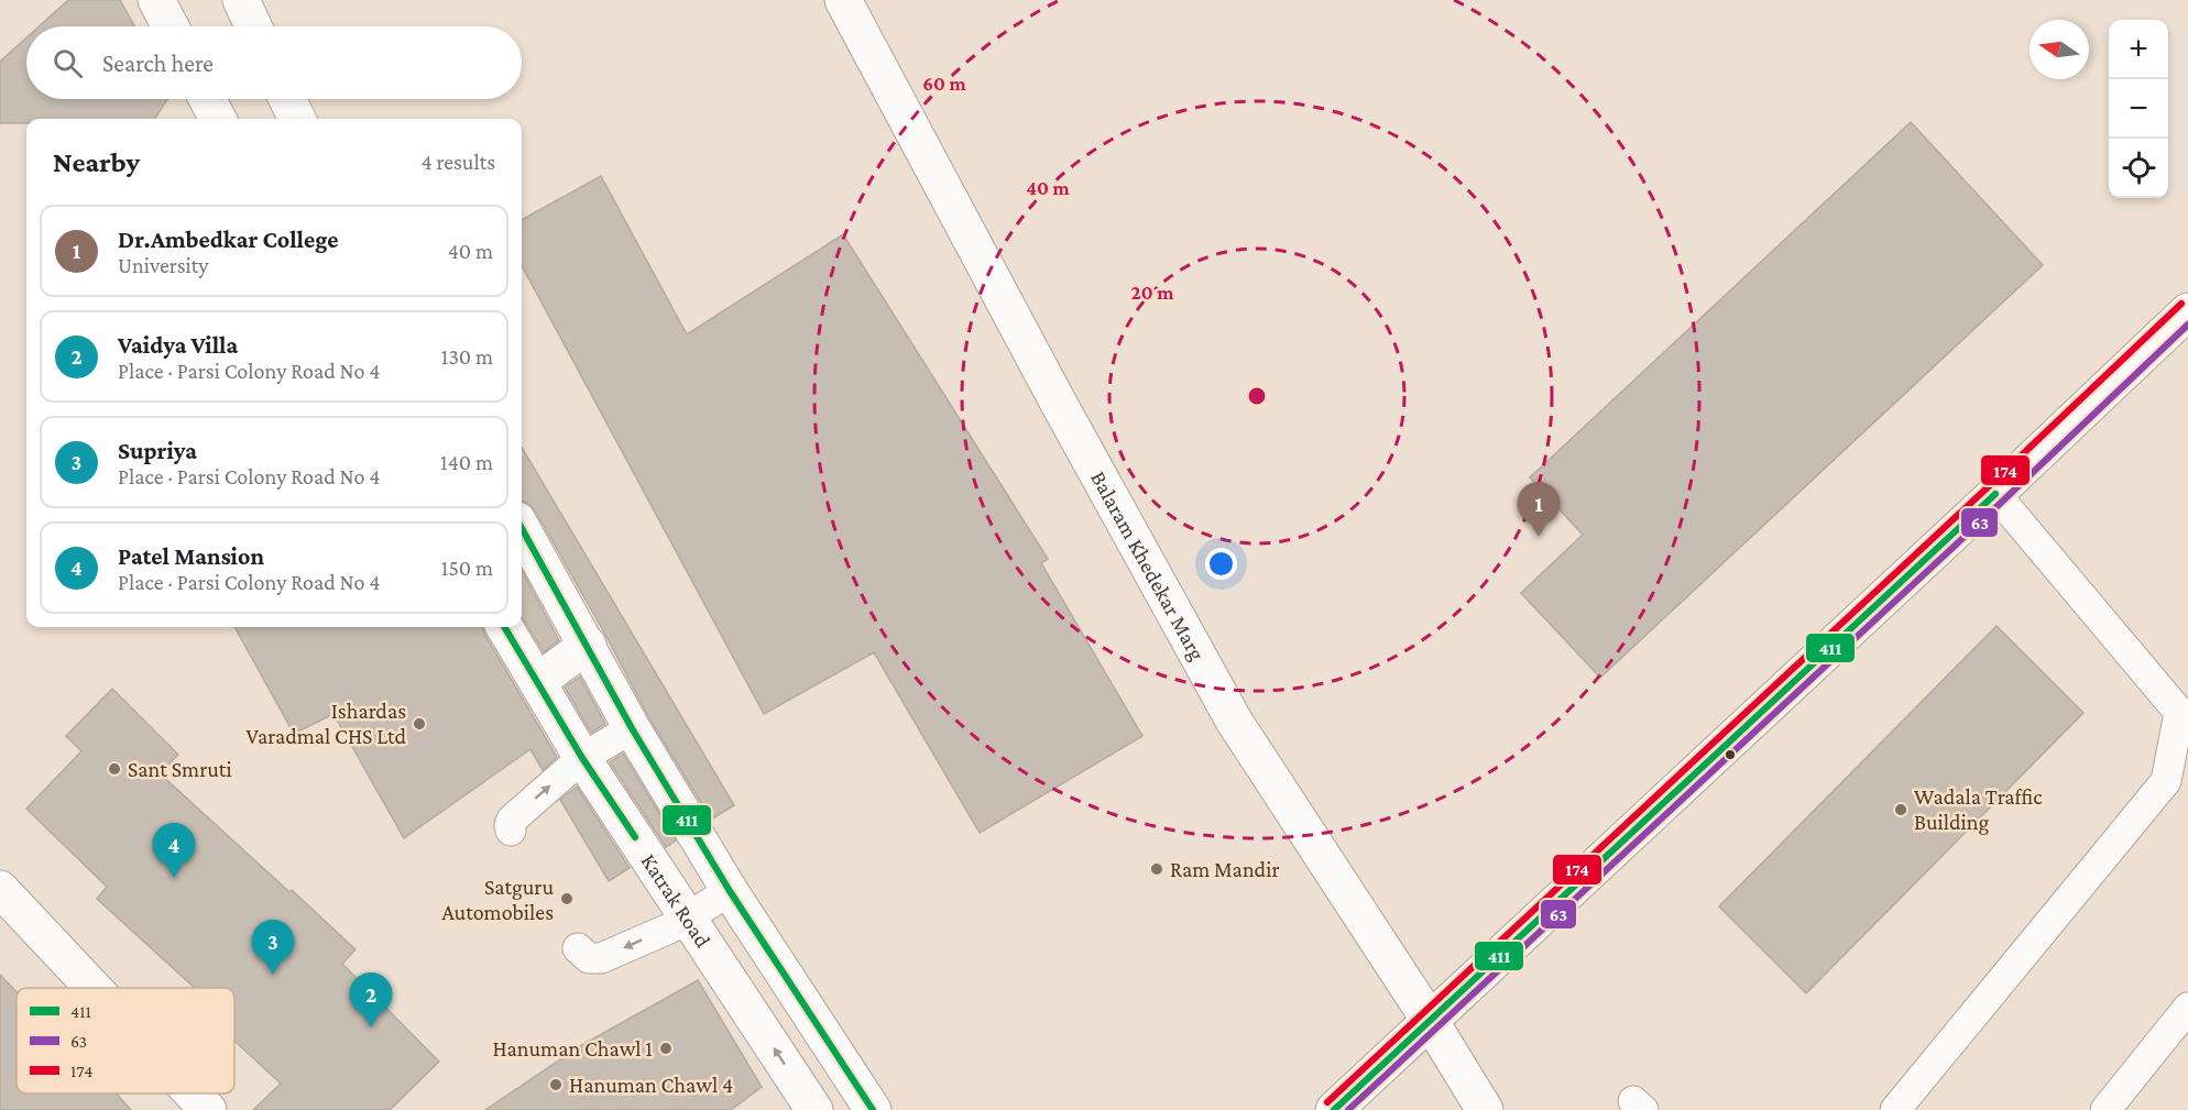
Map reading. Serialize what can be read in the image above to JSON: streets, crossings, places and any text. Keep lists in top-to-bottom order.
{
  "streets": {
    "main road": ["Balaram Khedekar Marg", "Katrak Road"]
  },
  "places": [
    "Ishardas Varadmal CHS Ltd",
    "Sant Smruti",
    "Wadala Traffic Building",
    "Ram Mandir",
    "Satguru Automobiles",
    "Hanuman Chawl 1",
    "Hanuman Chawl 4"
  ],
  "lines": ["transit line 174", "transit line 63", "transit line 411"],
  "legend": ["411", "63", "174"],
  "north": "left",
  "page": {
    "map_buttons": ["+", "−"],
    "search": "Search here",
    "heading": ["Nearby", "4 results"],
    "list": [
      {
        "mark": "1",
        "name": "Dr.Ambedkar College",
        "note": "University",
        "value": "40 m"
      },
      {
        "mark": "2",
        "name": "Vaidya Villa",
        "note": "Place · Parsi Colony Road No 4",
        "value": "130 m"
      },
      {
        "mark": "3",
        "name": "Supriya",
        "note": "Place · Parsi Colony Road No 4",
        "value": "140 m"
      },
      {
        "mark": "4",
        "name": "Patel Mansion",
        "note": "Place · Parsi Colony Road No 4",
        "value": "150 m"
      }
    ],
    "pins": [
      "1",
      "4",
      "3",
      "2"
    ]
  },
  "rings": ["60 m", "40 m", "20 m"]
}
